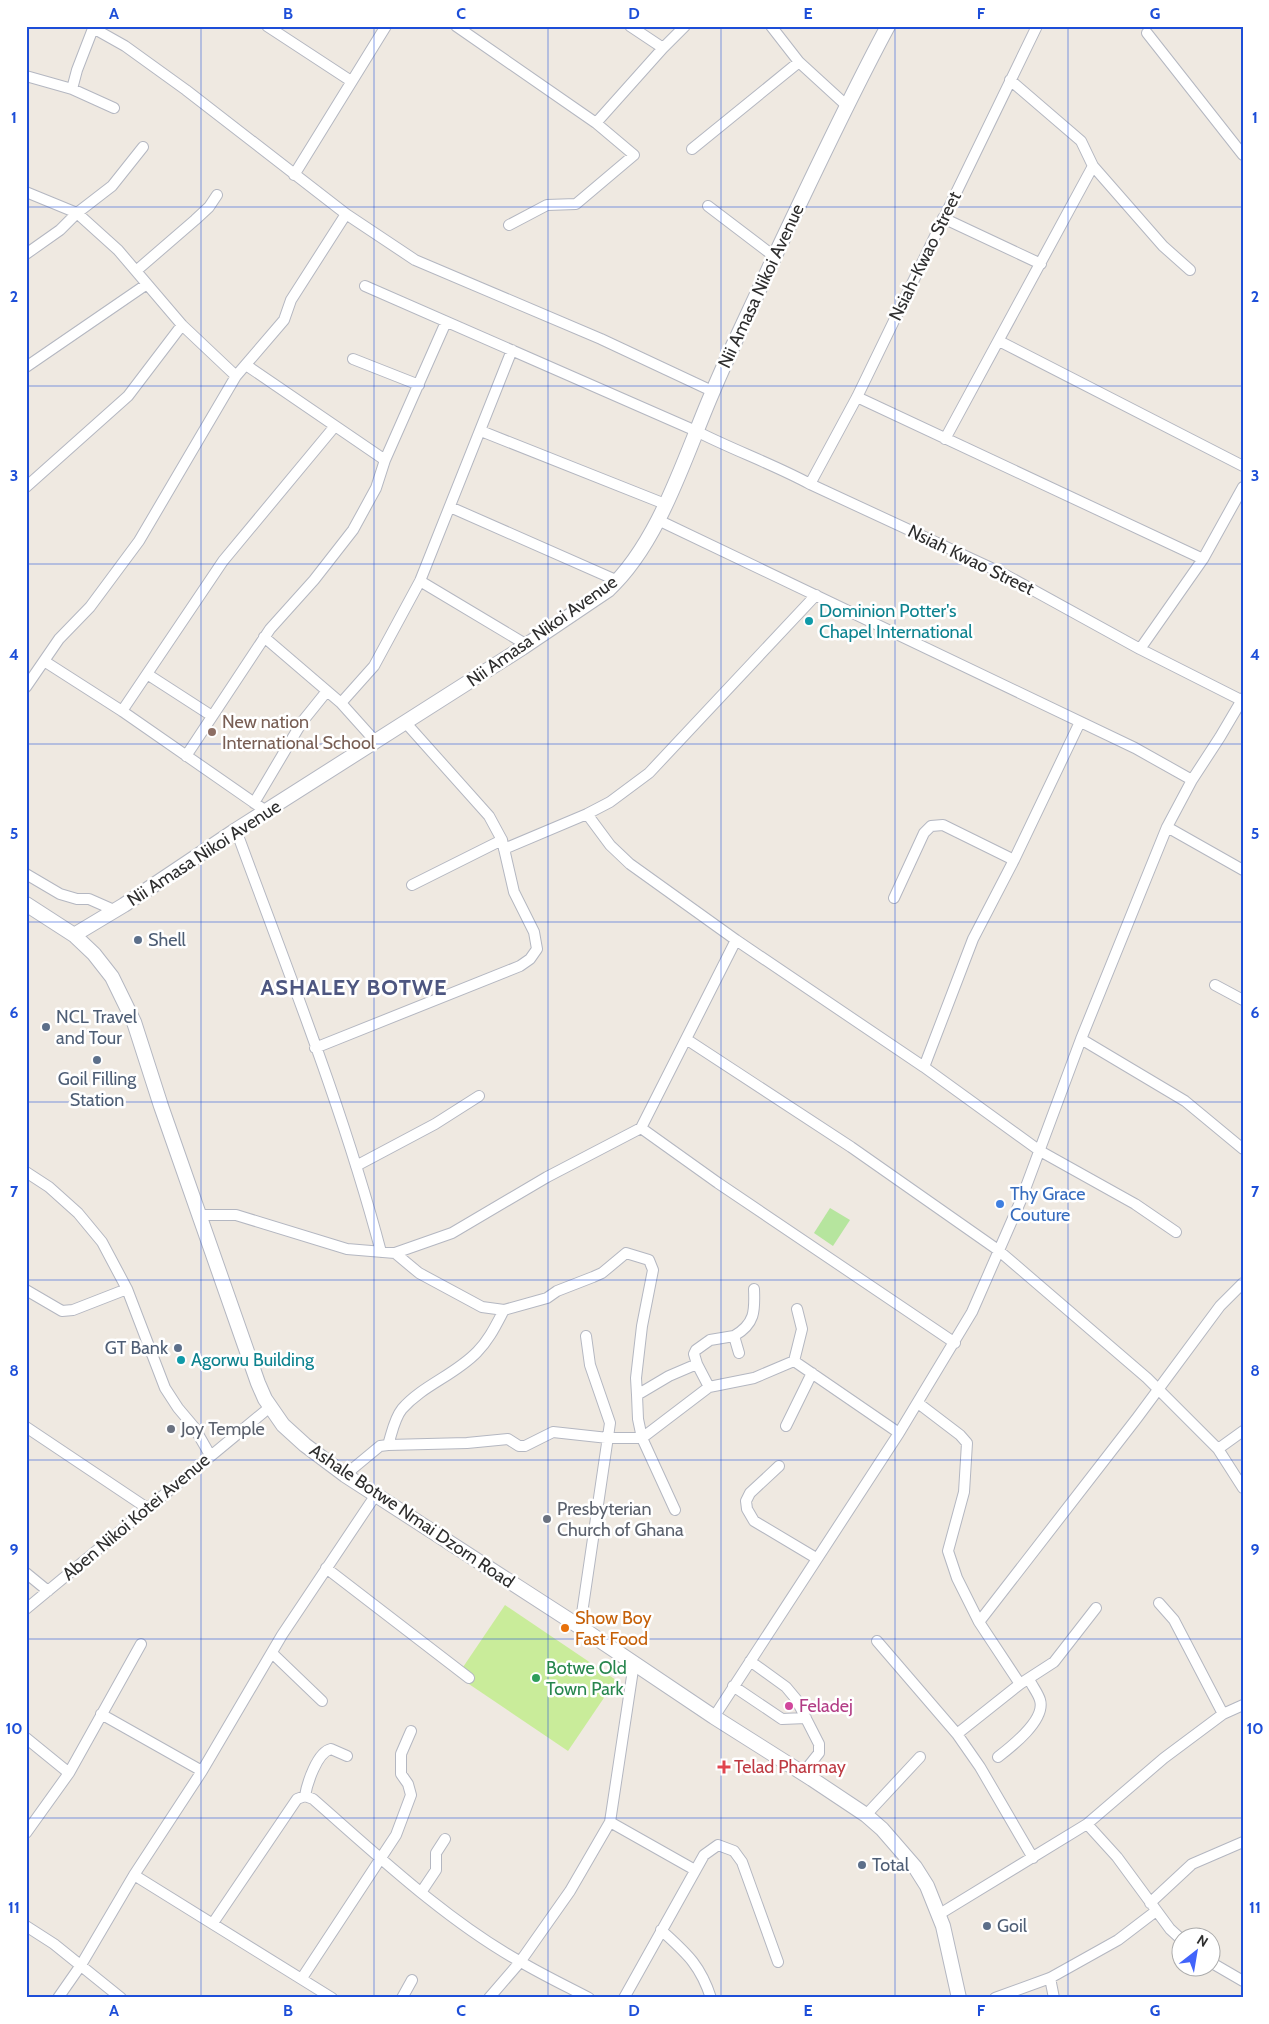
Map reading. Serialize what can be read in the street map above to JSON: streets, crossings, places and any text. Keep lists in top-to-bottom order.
{
  "streets": {
    "main road": ["Nii Amasa Nikoi Avenue", "Ashale Botwe Nmai Dzorn Road"],
    "street": ["Nsiah-Kwao Street", "Nsiah Kwao Street", "Aben Nikoi Kotei Avenue"]
  },
  "crossings": [
    ["Nsiah-Kwao Street", "Nsiah Kwao Street"],
    ["Nii Amasa Nikoi Avenue", "Nsiah Kwao Street"],
    ["Nii Amasa Nikoi Avenue", "Ashale Botwe Nmai Dzorn Road"],
    ["Ashale Botwe Nmai Dzorn Road", "Aben Nikoi Kotei Avenue"]
  ],
  "districts": ["ASHALEY BOTWE"],
  "places": {
    "other": [
      "Dominion Potter's Chapel International",
      "New nation International School",
      "Shell",
      "NCL Travel and Tour",
      "Goil Filling Station",
      "Thy Grace Couture",
      "GT Bank",
      "Agorwu Building",
      "Joy Temple",
      "Presbyterian Church of Ghana",
      "Show Boy Fast Food",
      "Botwe Old Town Park",
      "Feladej",
      "Total",
      "Goil"
    ],
    "health": ["Telad Pharmay"]
  },
  "north": "top right",
  "grid": {
    "columns": [
      "A",
      "B",
      "C",
      "D",
      "E",
      "F",
      "G"
    ],
    "rows": [
      "1",
      "2",
      "3",
      "4",
      "5",
      "6",
      "7",
      "8",
      "9",
      "10",
      "11"
    ]
  }
}
